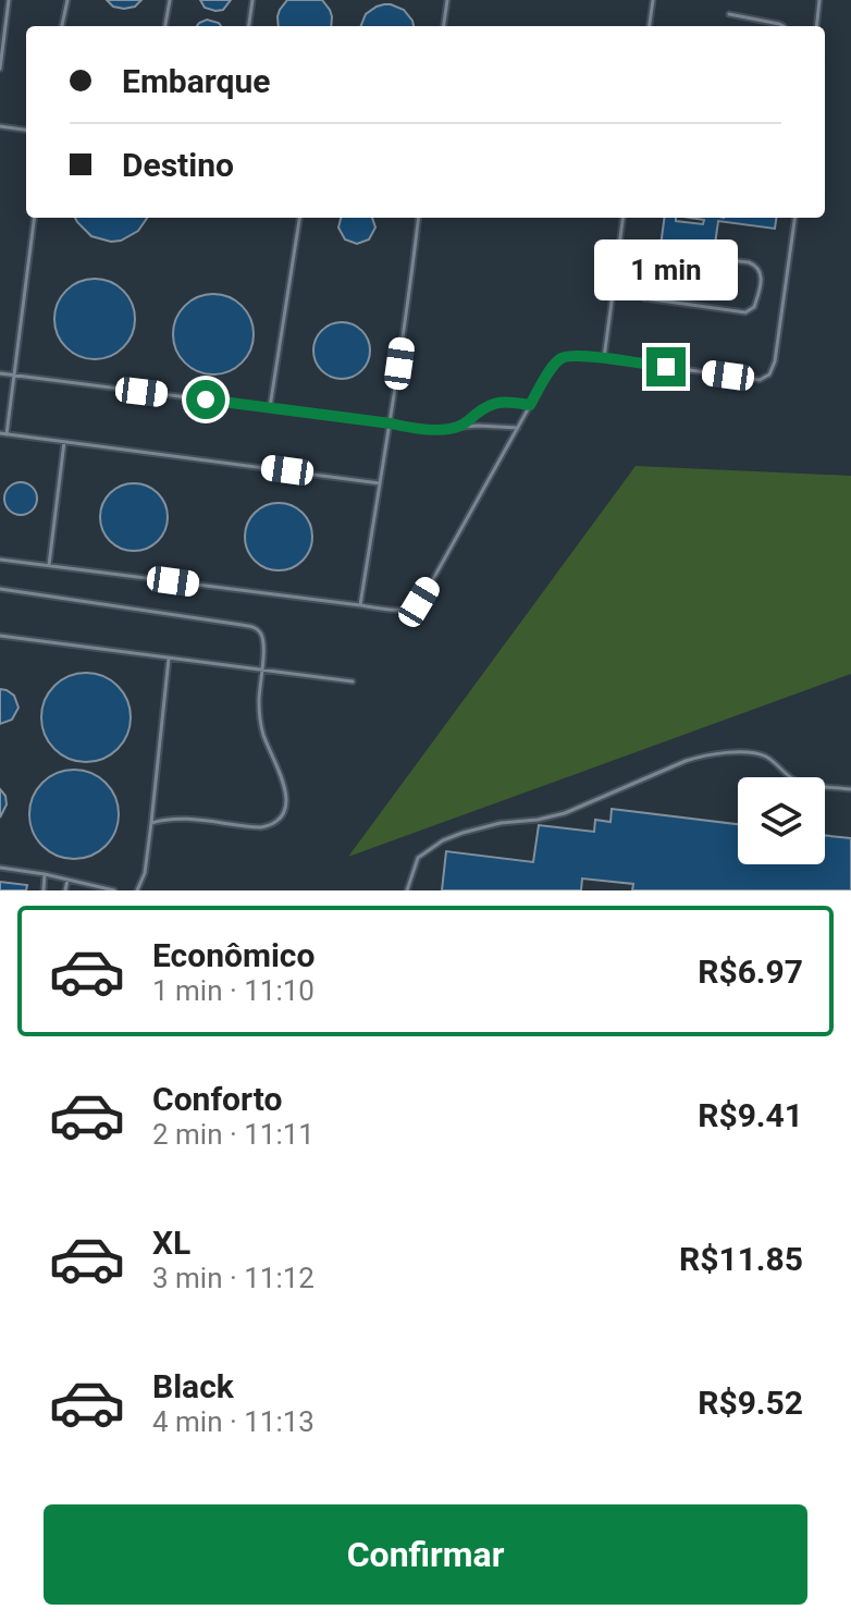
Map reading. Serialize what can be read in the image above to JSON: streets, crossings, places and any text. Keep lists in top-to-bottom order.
{
  "page": {
    "banner": ["Embarque", "Destino"],
    "bubble": "1 min",
    "list": [
      {
        "name": "Econômico",
        "note": "1 min · 11:10",
        "value": "R$6.97"
      },
      {
        "name": "Conforto",
        "note": "2 min · 11:11",
        "value": "R$9.41"
      },
      {
        "name": "XL",
        "note": "3 min · 11:12",
        "value": "R$11.85"
      },
      {
        "name": "Black",
        "note": "4 min · 11:13",
        "value": "R$9.52"
      }
    ],
    "buttons": "Confirmar"
  }
}
